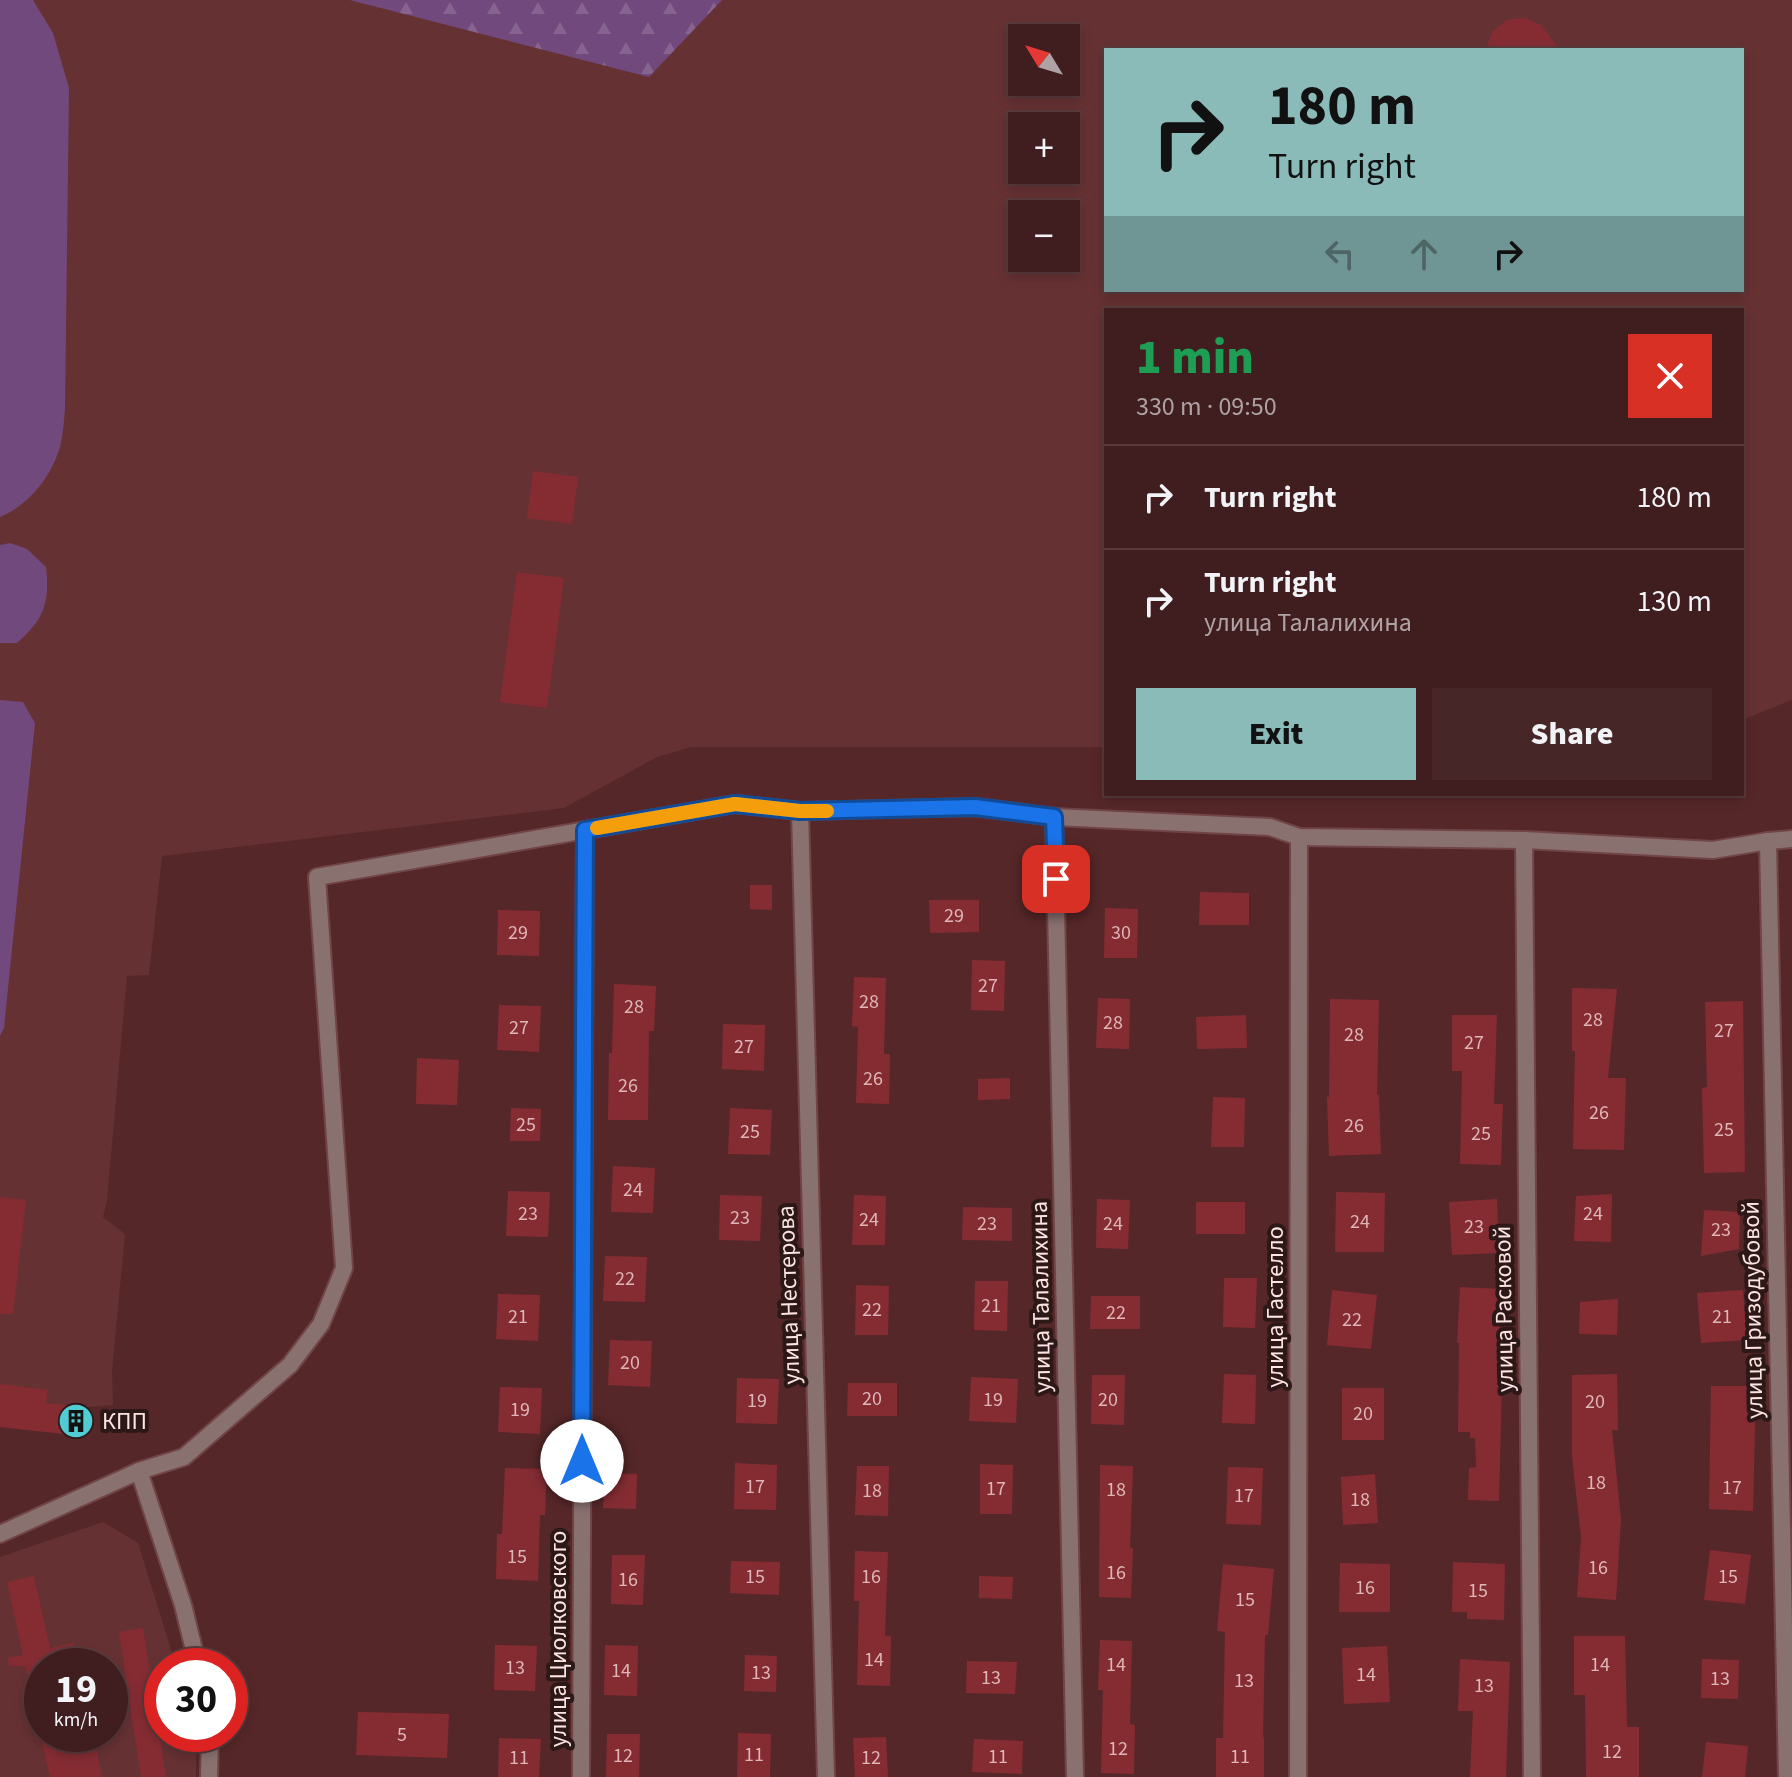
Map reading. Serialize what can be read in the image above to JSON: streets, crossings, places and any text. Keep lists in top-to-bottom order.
{
  "streets": {
    "street": [
      "улица Нестерова",
      "улица Талалихина",
      "улица Гастелло",
      "улица Расковой",
      "улица Гризодубовой",
      "улица Циолковского"
    ]
  },
  "places": {
    "building": ["КПП"]
  },
  "house_numbers": [
    "29",
    "29",
    "30",
    "27",
    "28",
    "28",
    "28",
    "28",
    "27",
    "27",
    "28",
    "27",
    "27",
    "26",
    "26",
    "26",
    "25",
    "26",
    "25",
    "25",
    "25",
    "24",
    "23",
    "24",
    "23",
    "24",
    "24",
    "23",
    "24",
    "23",
    "23",
    "22",
    "21",
    "22",
    "22",
    "21",
    "21",
    "22",
    "20",
    "20",
    "19",
    "20",
    "19",
    "20",
    "19",
    "20",
    "18",
    "17",
    "17",
    "17",
    "18",
    "18",
    "17",
    "18",
    "15",
    "16",
    "16",
    "15",
    "16",
    "15",
    "16",
    "16",
    "15",
    "15",
    "14",
    "14",
    "14",
    "13",
    "14",
    "13",
    "14",
    "13",
    "13",
    "13",
    "13",
    "5",
    "12",
    "12",
    "11",
    "12",
    "11",
    "11",
    "11",
    "12"
  ],
  "north": "top left",
  "page": {
    "map_buttons": ["+", "−"],
    "turn": ["180 m", "Turn right"],
    "heading": ["1 min", "330 m · 09:50"],
    "list": [
      {
        "name": "Turn right",
        "value": "180 m"
      },
      {
        "name": "Turn right",
        "note": "улица Талалихина",
        "value": "130 m"
      }
    ],
    "buttons": ["Exit", "Share"],
    "speed": "19 km/h",
    "limit": "30"
  }
}
